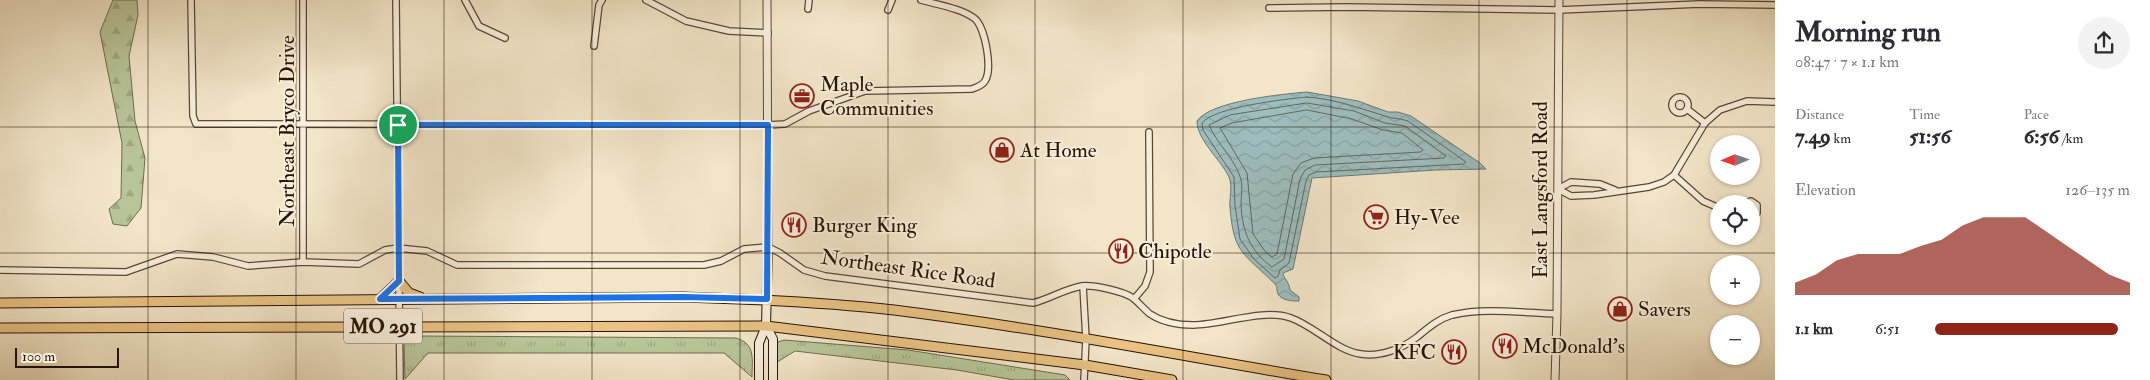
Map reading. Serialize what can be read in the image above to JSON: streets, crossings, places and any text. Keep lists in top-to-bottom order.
{
  "streets": {
    "main road": ["MO 291"],
    "street": ["Northeast Bryco Drive", "East Langsford Road", "Northeast Rice Road"]
  },
  "crossings": [
    ["East Langsford Road", "Northeast Rice Road"]
  ],
  "places": {
    "office": ["Maple Communities"],
    "shop": ["At Home", "Savers"],
    "supermarket": ["Hy-Vee"],
    "restaurant": [
      "Burger King",
      "Chipotle",
      "McDonald's",
      "KFC"
    ]
  },
  "scale_bar": "100 m",
  "north": "left",
  "page": {
    "heading": ["Morning run", "08:47 · 7 × 1.1 km"],
    "stats": [
      ["Distance", "7.49 km"],
      ["Time", "51:56"],
      ["Pace", "6:56 /km"]
    ],
    "map_buttons": ["+", "−"],
    "chart": ["Elevation", "126–135 m"],
    "list": [
      {
        "name": "1.1 km",
        "note": "6:51"
      }
    ],
    "scale": "100 m"
  }
}
